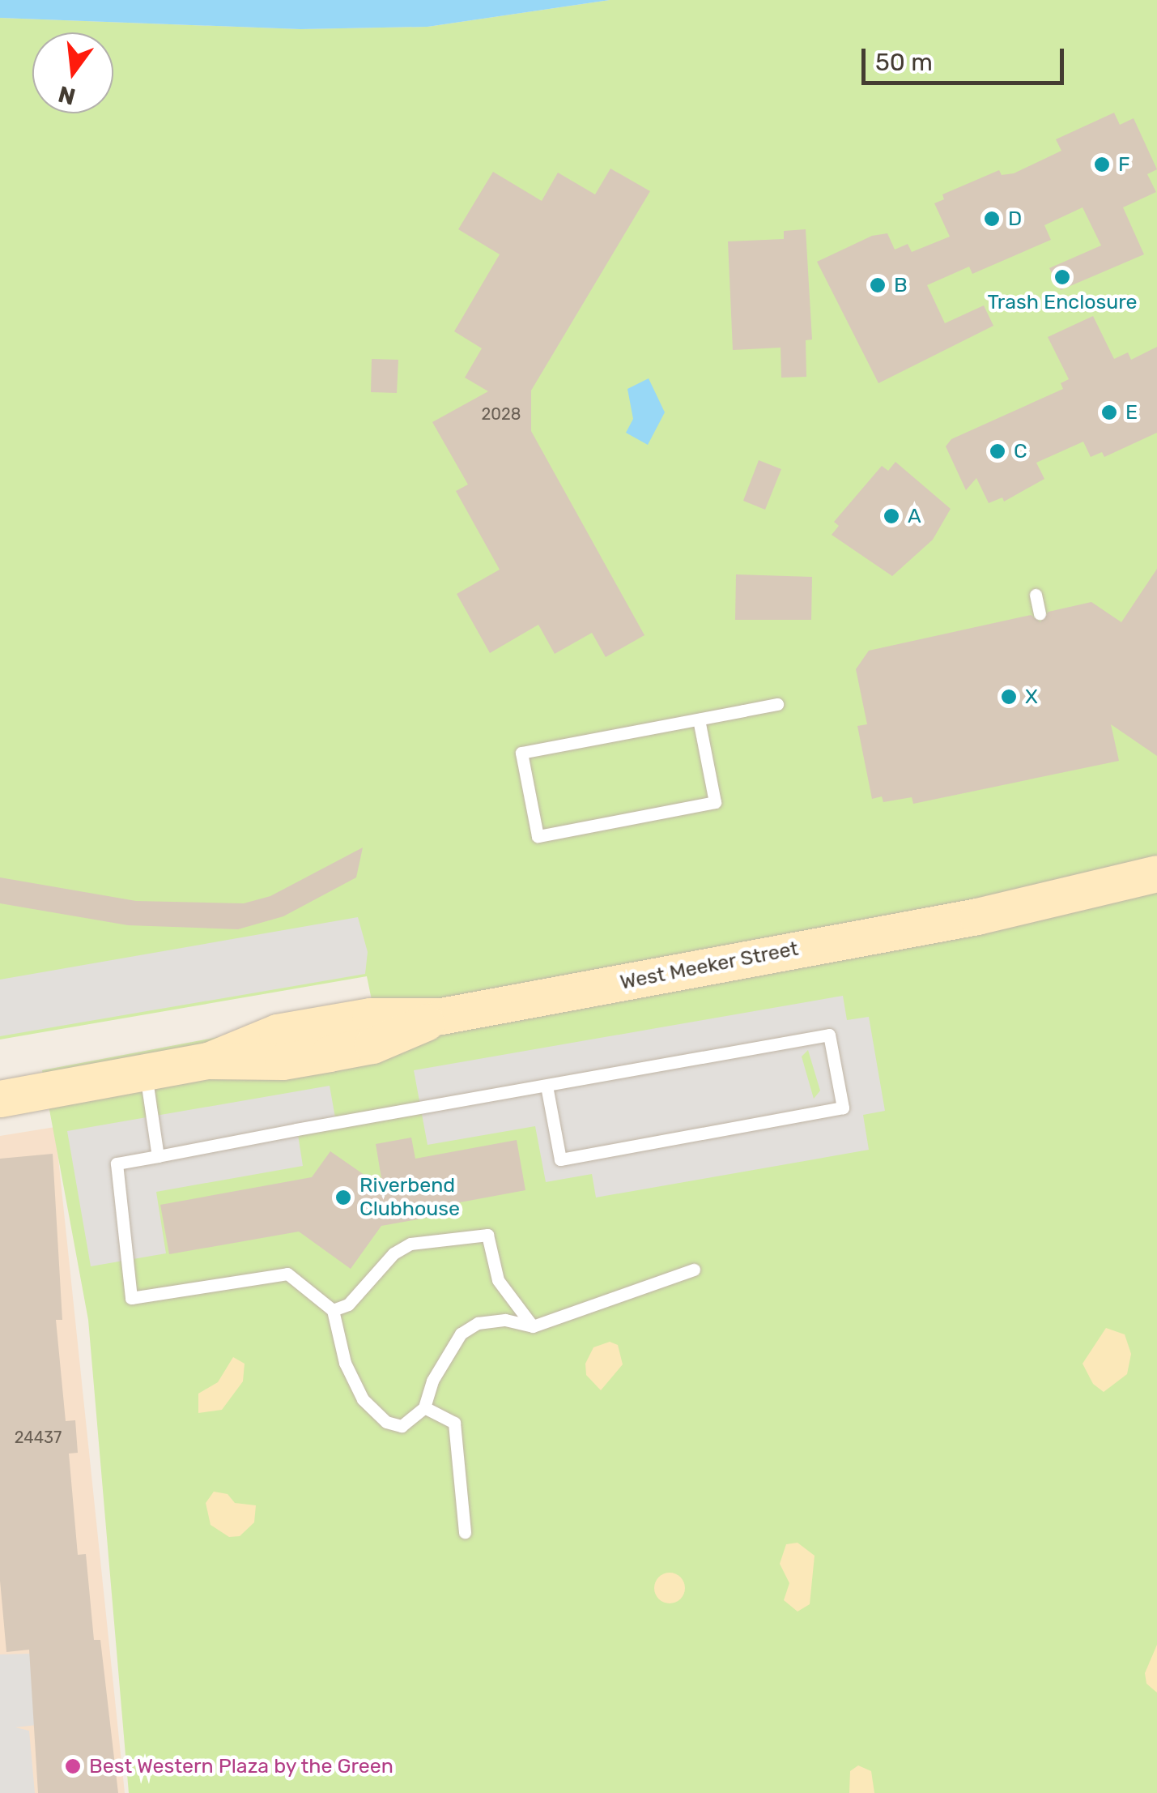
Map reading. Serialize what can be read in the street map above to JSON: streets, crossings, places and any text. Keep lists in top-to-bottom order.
{
  "streets": {
    "main road": ["West Meeker Street"]
  },
  "places": [
    "F",
    "D",
    "Trash Enclosure",
    "B",
    "E",
    "C",
    "A",
    "X",
    "Riverbend Clubhouse",
    "Best Western Plaza by the Green"
  ],
  "house_numbers": ["2028", "24437"],
  "scale_bar": "50 m",
  "north": "bottom"
}
